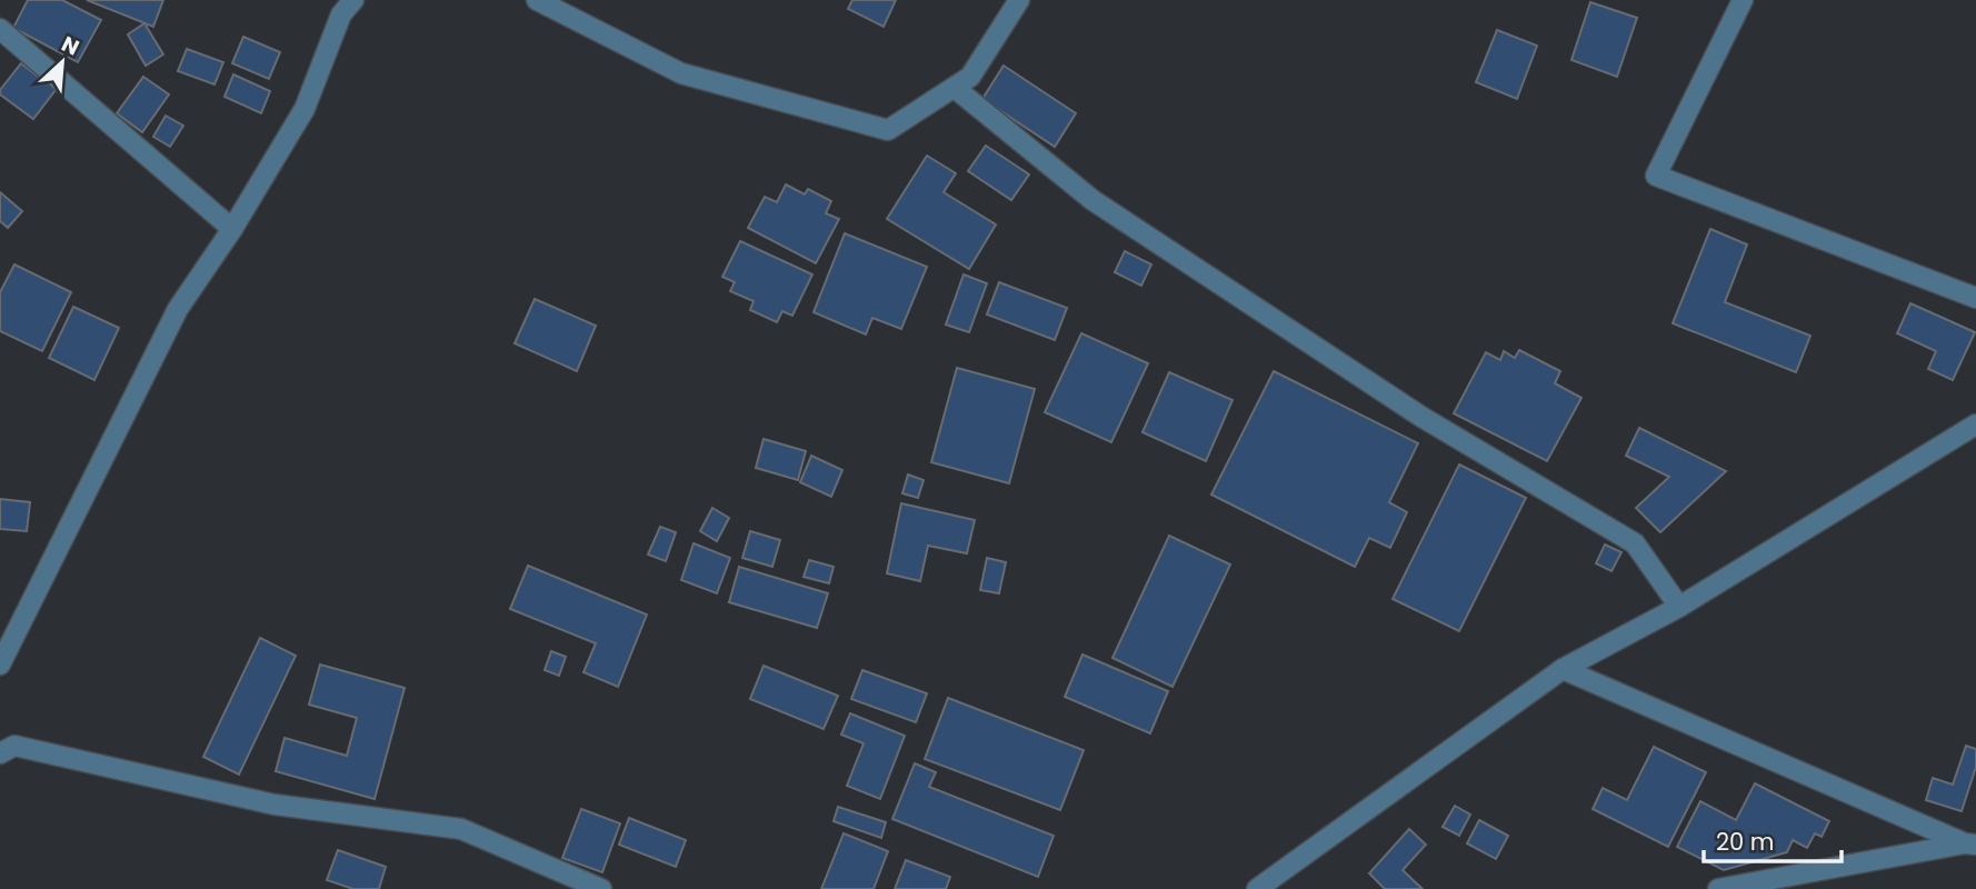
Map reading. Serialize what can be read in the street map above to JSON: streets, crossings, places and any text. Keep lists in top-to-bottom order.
{
  "scale_bar": "20 m",
  "north": "top right"
}
